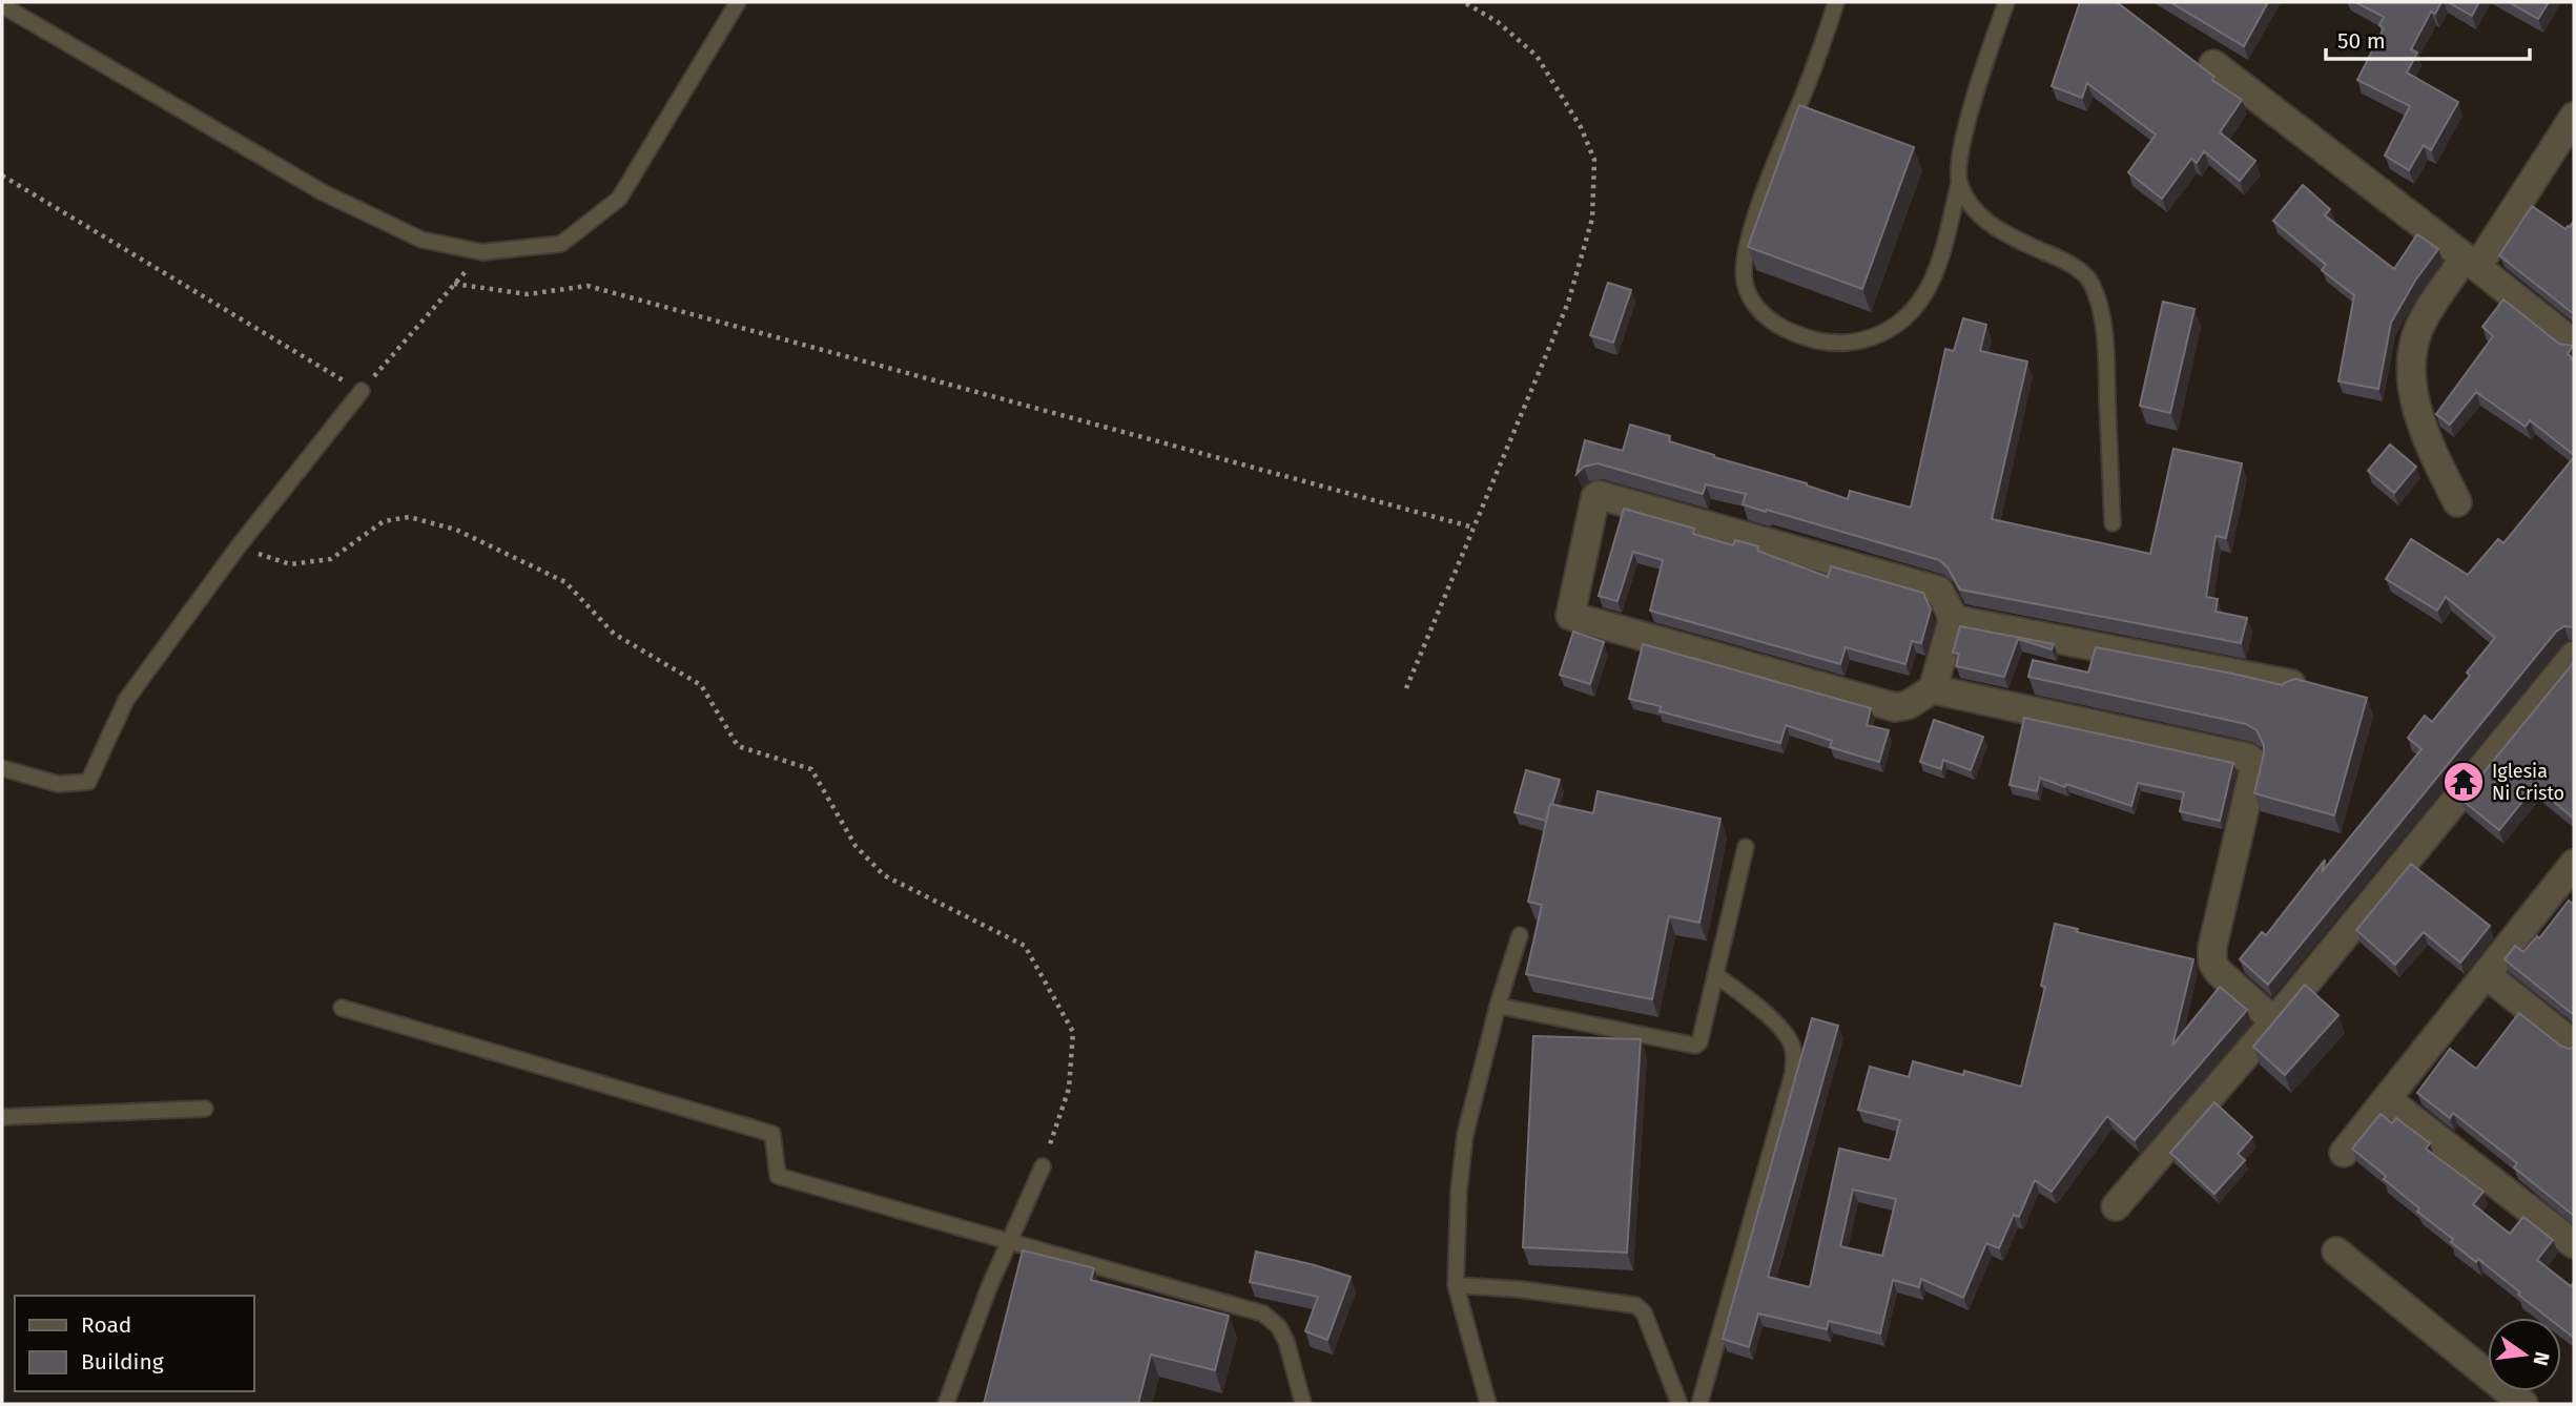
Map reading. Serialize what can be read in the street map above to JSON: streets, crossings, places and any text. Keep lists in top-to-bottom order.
{
  "places": {
    "temple": ["Iglesia Ni Cristo"]
  },
  "legend": ["Road", "Building"],
  "scale_bar": "50 m",
  "north": "right"
}
